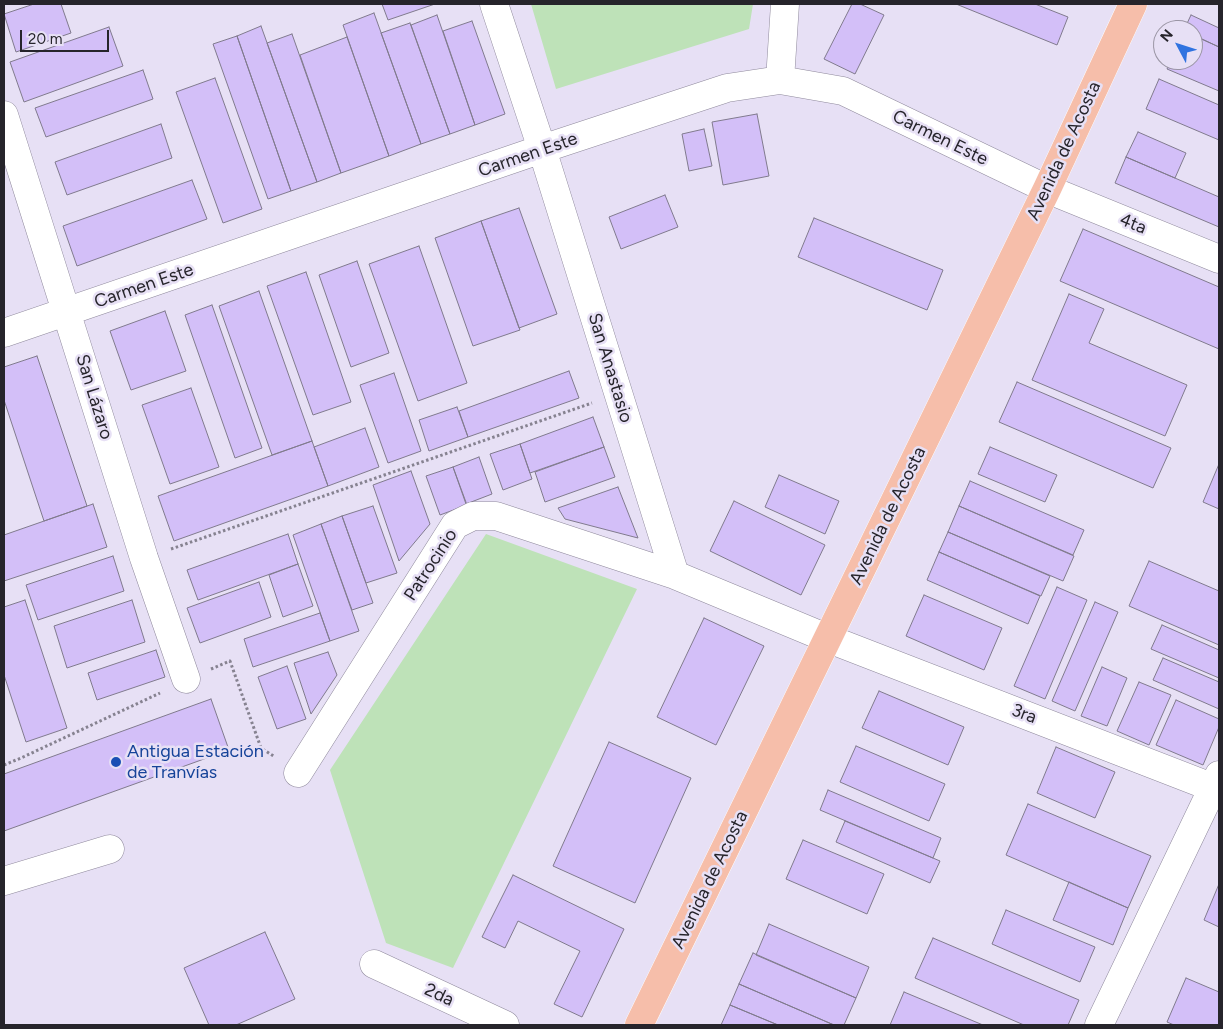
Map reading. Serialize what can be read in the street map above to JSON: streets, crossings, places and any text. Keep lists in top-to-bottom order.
{
  "streets": {
    "main road": ["Avenida de Acosta"],
    "street": [
      "Carmen Este",
      "4ta",
      "San Anastasio",
      "San Lázaro",
      "Patrocinio",
      "3ra",
      "2da"
    ]
  },
  "crossings": [
    ["Carmen Este", "Avenida de Acosta"],
    ["Carmen Este", "4ta"],
    ["Carmen Este", "San Anastasio"],
    ["Carmen Este", "San Lázaro"],
    ["Avenida de Acosta", "4ta"],
    ["Avenida de Acosta", "3ra"],
    ["San Anastasio", "Patrocinio"]
  ],
  "places": ["Antigua Estación de Tranvías"],
  "scale_bar": "20 m",
  "north": "top left"
}
